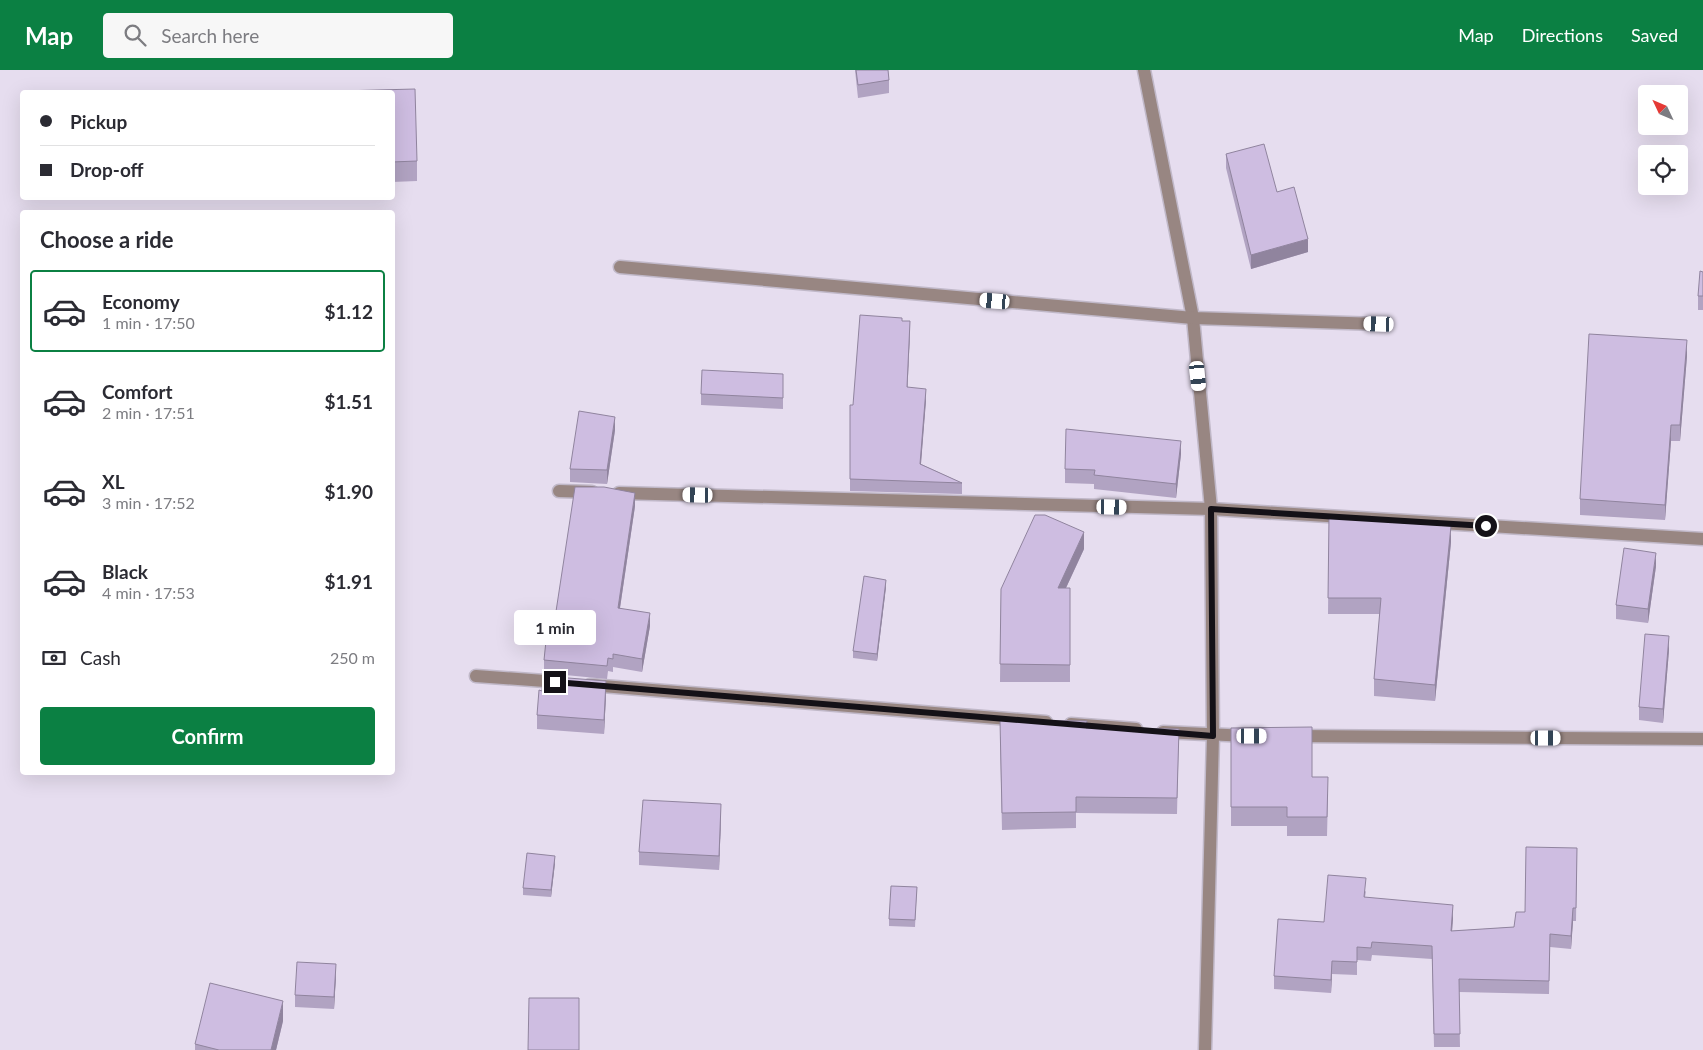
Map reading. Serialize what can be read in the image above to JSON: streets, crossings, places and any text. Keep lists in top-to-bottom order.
{
  "north": "top left",
  "page": {
    "header": "Map",
    "search": "Search here",
    "nav": ["Map", "Directions", "Saved"],
    "banner": ["Pickup", "Drop-off"],
    "heading": "Choose a ride",
    "list": [
      {
        "name": "Economy",
        "note": "1 min · 17:50",
        "value": "$1.12"
      },
      {
        "name": "Comfort",
        "note": "2 min · 17:51",
        "value": "$1.51"
      },
      {
        "name": "XL",
        "note": "3 min · 17:52",
        "value": "$1.90"
      },
      {
        "name": "Black",
        "note": "4 min · 17:53",
        "value": "$1.91"
      }
    ],
    "bubble": "1 min",
    "pay": ["Cash", "250 m"],
    "buttons": "Confirm"
  }
}
